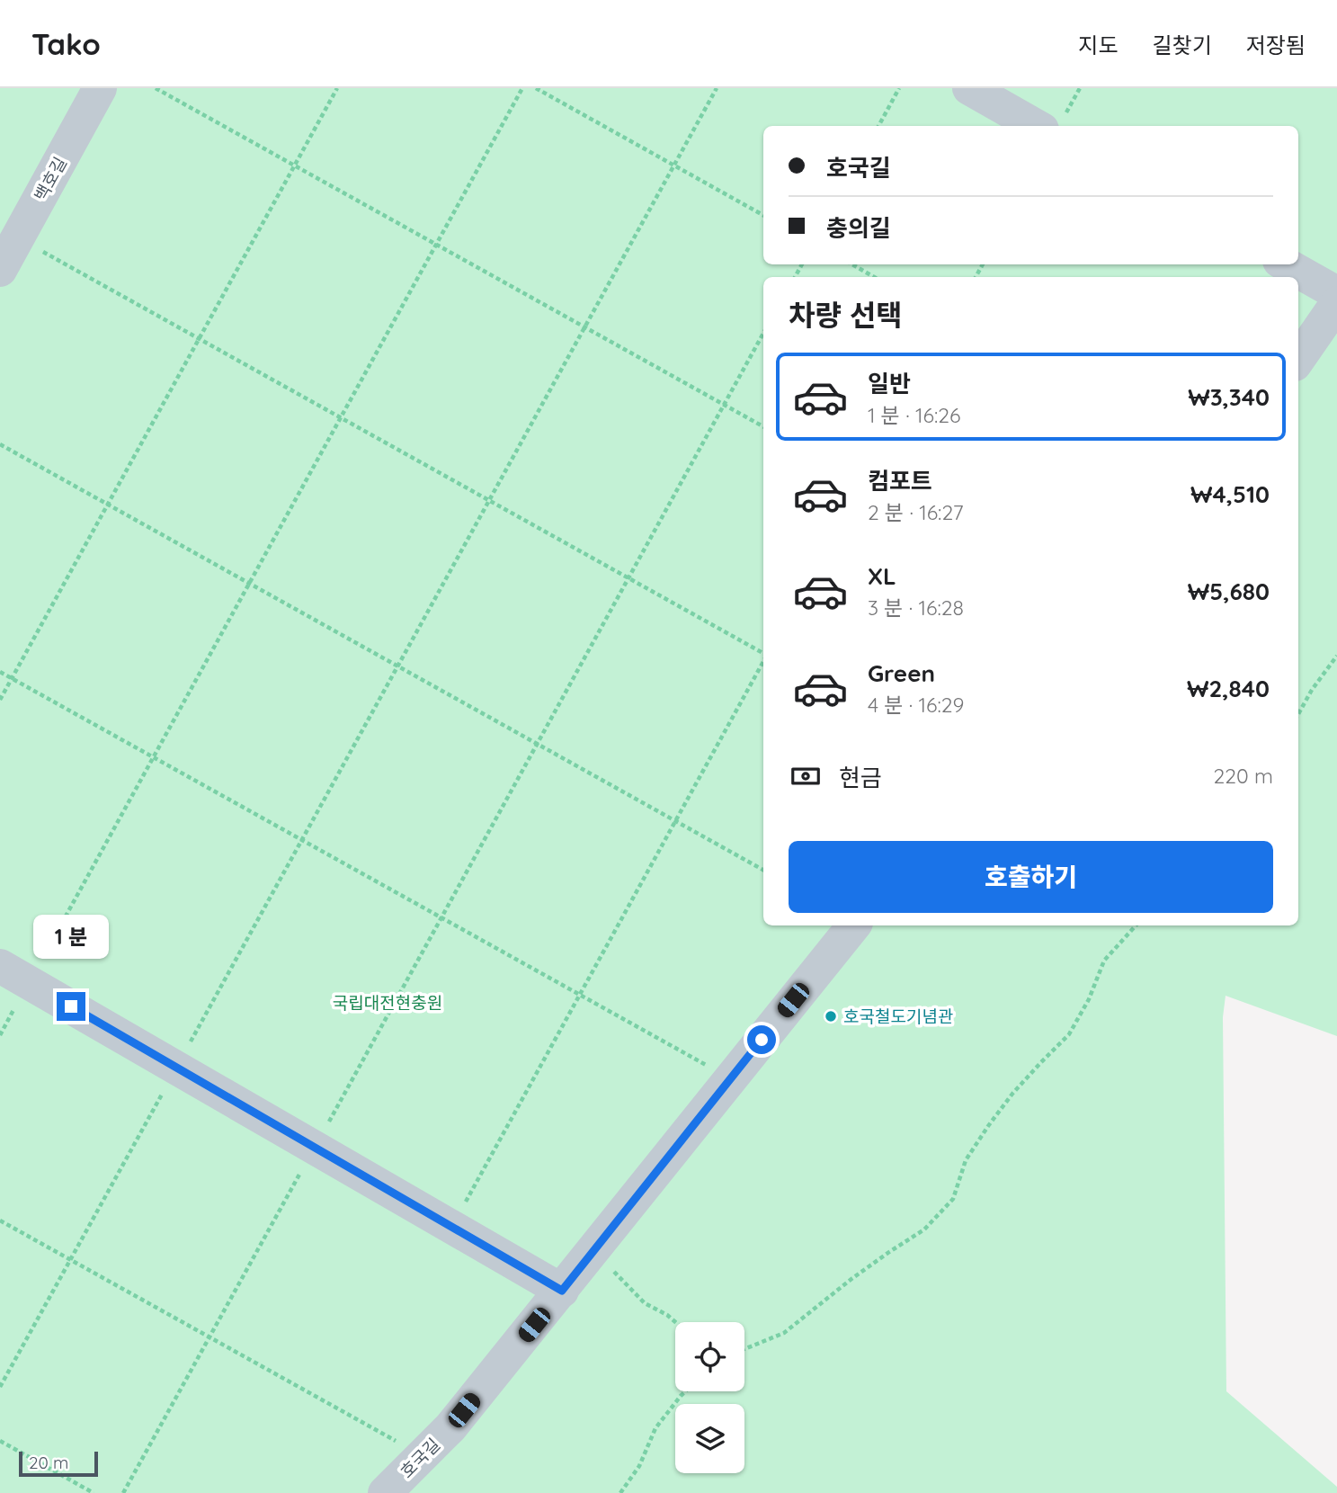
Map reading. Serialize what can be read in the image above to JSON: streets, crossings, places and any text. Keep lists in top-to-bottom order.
{
  "streets": {
    "lane": ["백호길", "호국길"]
  },
  "parks": ["국립대전현충원"],
  "places": ["호국철도기념관"],
  "scale_bar": "20 m",
  "page": {
    "header": "Tako",
    "nav": ["지도", "길찾기", "저장됨"],
    "banner": ["호국길", "충의길"],
    "heading": "차량 선택",
    "list": [
      {
        "name": "일반",
        "note": "1 분 · 16:26",
        "value": "₩3,340"
      },
      {
        "name": "컴포트",
        "note": "2 분 · 16:27",
        "value": "₩4,510"
      },
      {
        "name": "XL",
        "note": "3 분 · 16:28",
        "value": "₩5,680"
      },
      {
        "name": "Green",
        "note": "4 분 · 16:29",
        "value": "₩2,840"
      }
    ],
    "pay": ["현금", "220 m"],
    "buttons": "호출하기",
    "bubble": "1 분",
    "scale": "20 m"
  }
}
